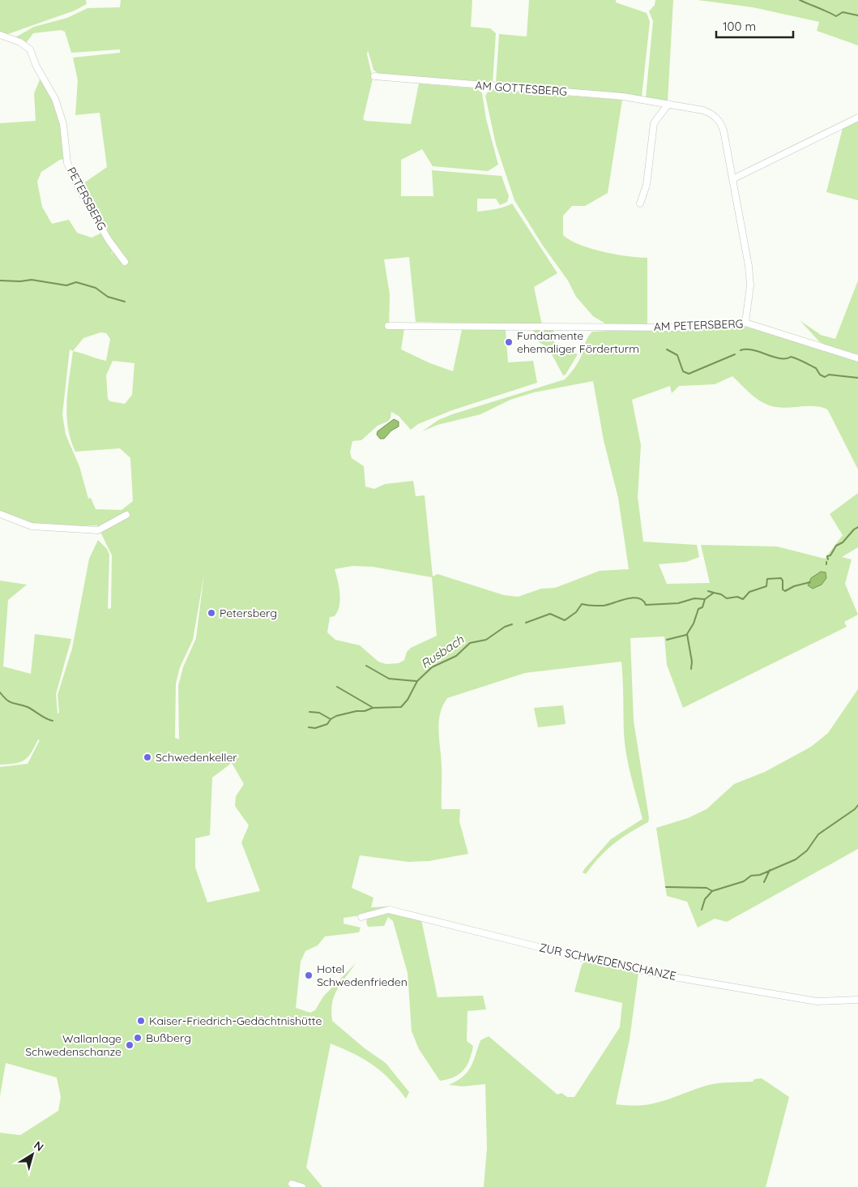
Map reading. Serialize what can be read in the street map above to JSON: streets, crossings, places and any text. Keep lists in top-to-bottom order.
{
  "streets": {
    "street": [
      "AM GOTTESBERG",
      "PETERSBERG",
      "AM PETERSBERG",
      "ZUR SCHWEDENSCHANZE"
    ]
  },
  "crossings": [
    ["AM GOTTESBERG", "AM PETERSBERG"]
  ],
  "water": ["Rusbach"],
  "places": [
    "Fundamente ehemaliger Förderturm",
    "Petersberg",
    "Schwedenkeller",
    "Hotel Schwedenfrieden",
    "Kaiser-Friedrich-Gedächtnishütte",
    "Bußberg",
    "Wallanlage Schwedenschanze"
  ],
  "scale_bar": "100 m",
  "north": "top right"
}
